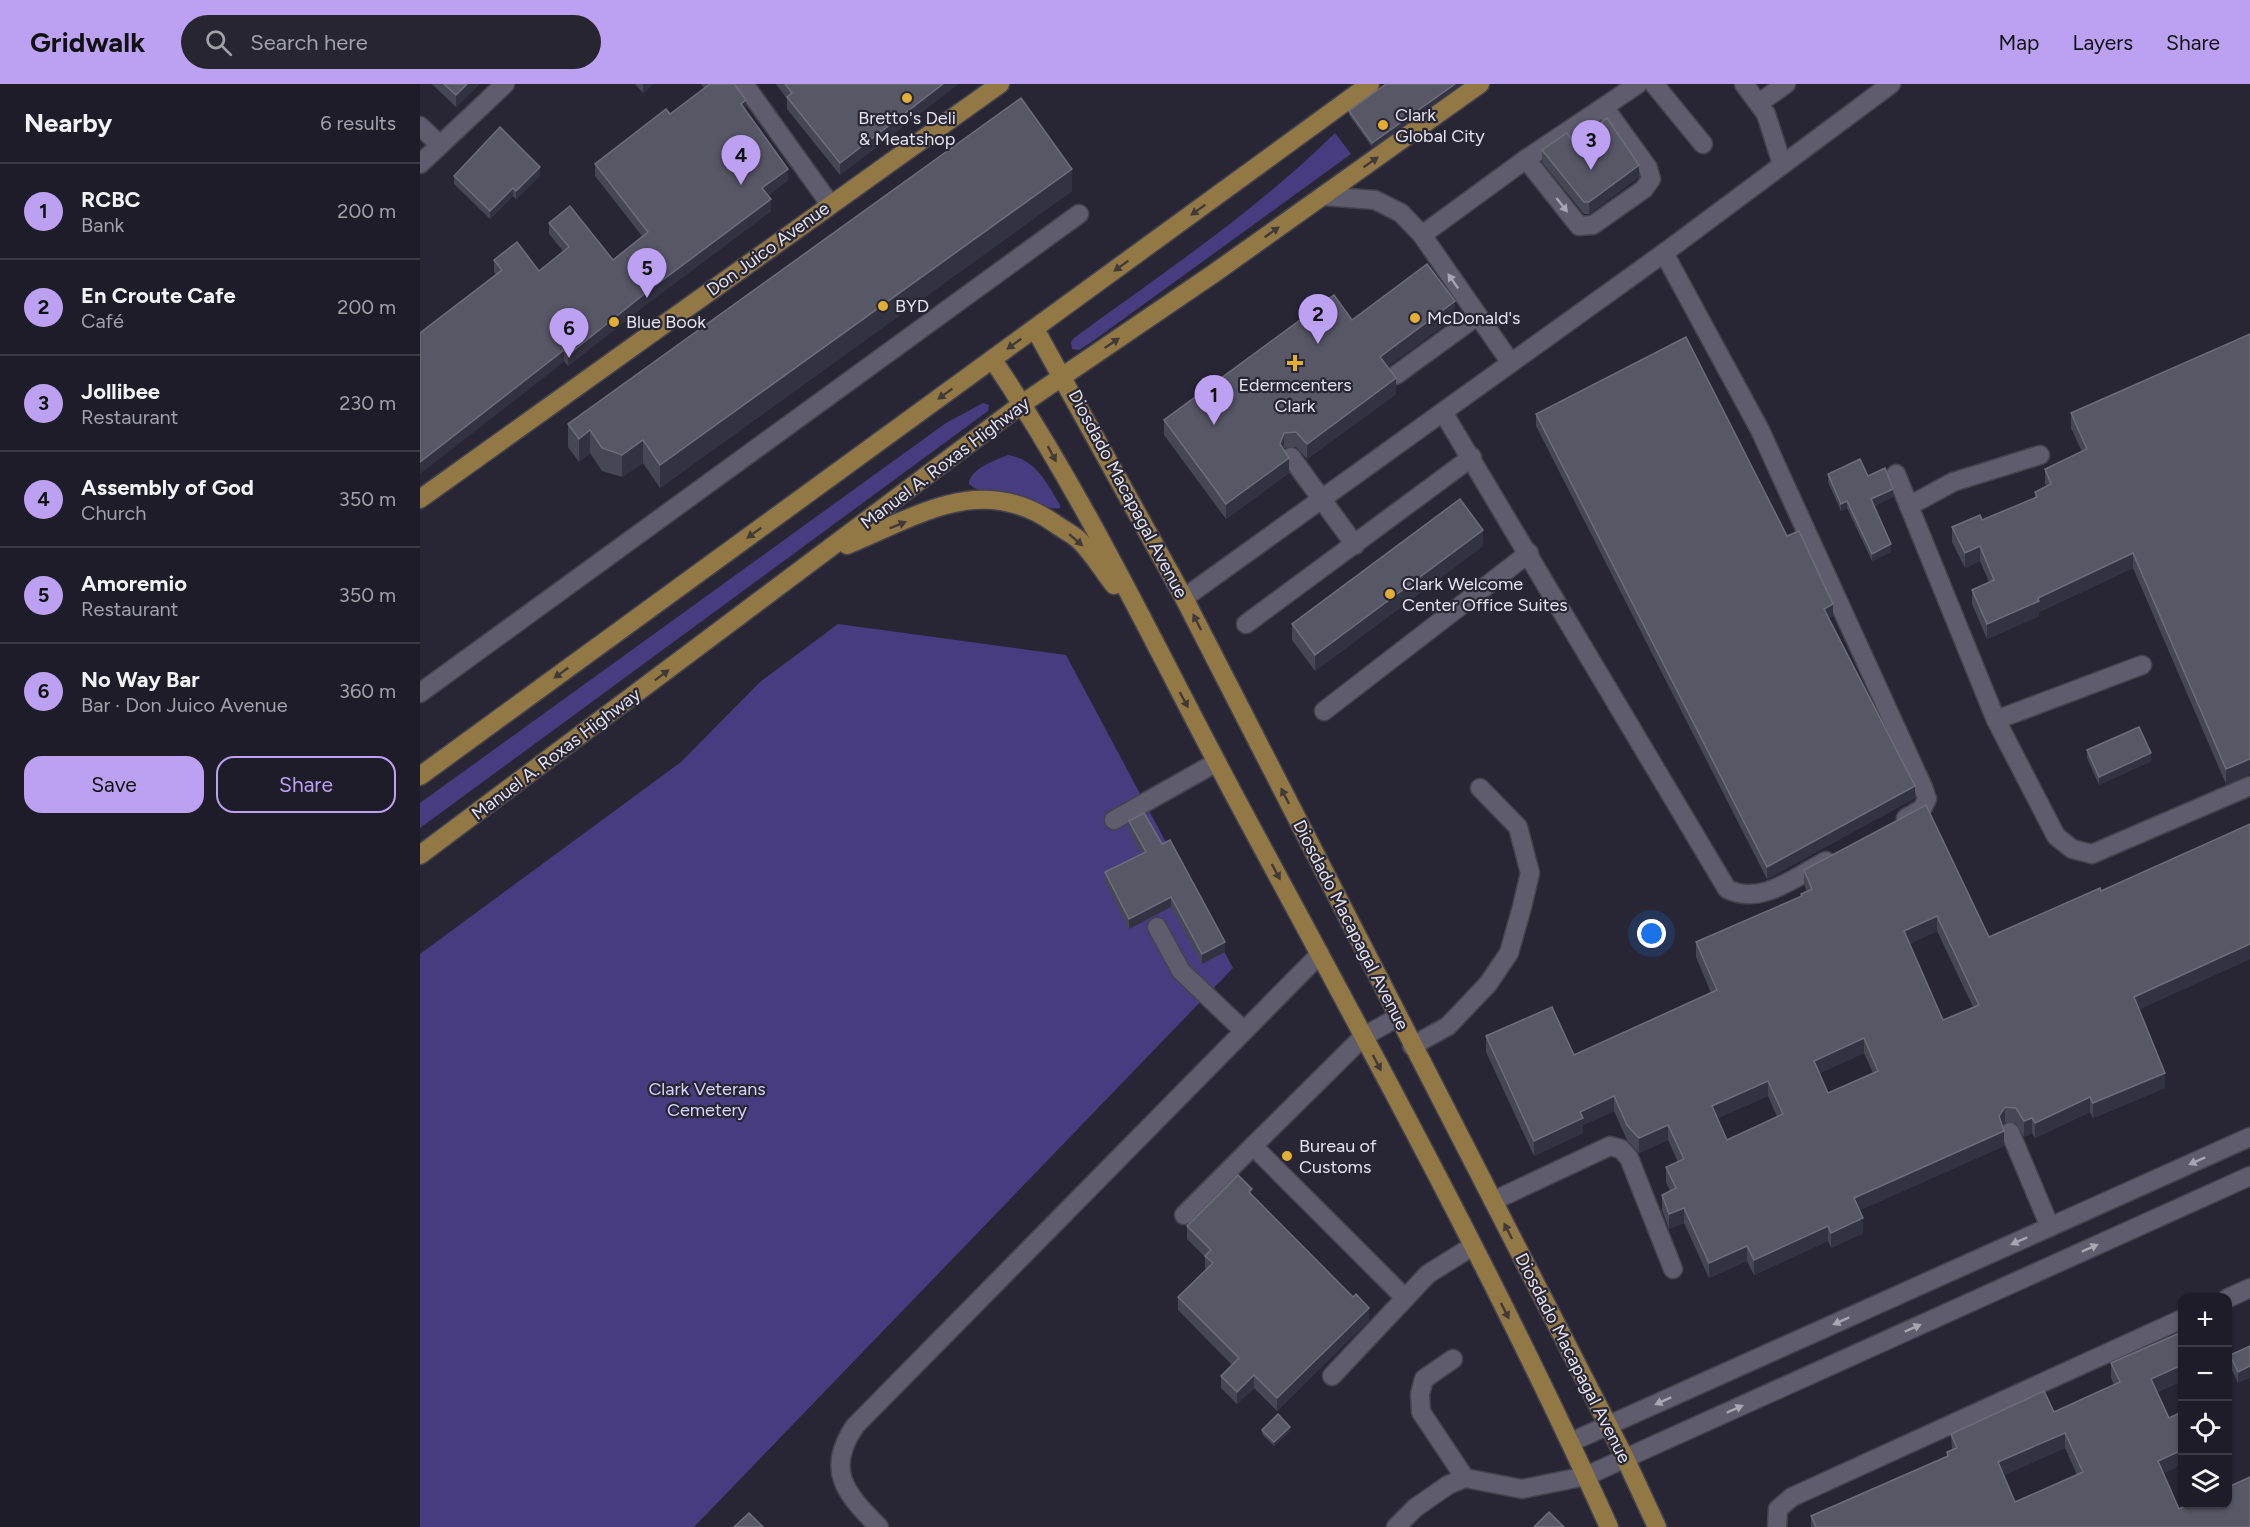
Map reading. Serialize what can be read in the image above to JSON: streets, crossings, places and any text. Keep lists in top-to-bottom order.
{
  "streets": {
    "main road": ["Don Juico Avenue", "Manuel A. Roxas Highway", "Diosdado Macapagal Avenue"]
  },
  "crossings": [
    ["Manuel A. Roxas Highway", "Diosdado Macapagal Avenue"]
  ],
  "parks": ["Clark Veterans Cemetery"],
  "places": {
    "other": [
      "Bretto's Deli & Meatshop",
      "Clark Global City",
      "BYD",
      "McDonald's",
      "Blue Book",
      "Clark Welcome Center Office Suites",
      "Bureau of Customs"
    ],
    "health": ["Edermcenters Clark"]
  },
  "page": {
    "header": "Gridwalk",
    "search": "Search here",
    "nav": ["Map", "Layers", "Share"],
    "heading": ["Nearby", "6 results"],
    "pins": [
      "3",
      "4",
      "5",
      "2",
      "6",
      "1"
    ],
    "list": [
      {
        "mark": "1",
        "name": "RCBC",
        "note": "Bank",
        "value": "200 m"
      },
      {
        "mark": "2",
        "name": "En Croute Cafe",
        "note": "Café",
        "value": "200 m"
      },
      {
        "mark": "3",
        "name": "Jollibee",
        "note": "Restaurant",
        "value": "230 m"
      },
      {
        "mark": "4",
        "name": "Assembly of God",
        "note": "Church",
        "value": "350 m"
      },
      {
        "mark": "5",
        "name": "Amoremio",
        "note": "Restaurant",
        "value": "350 m"
      },
      {
        "mark": "6",
        "name": "No Way Bar",
        "note": "Bar · Don Juico Avenue",
        "value": "360 m"
      }
    ],
    "buttons": ["Save", "Share"],
    "map_buttons": ["+", "−"]
  }
}
